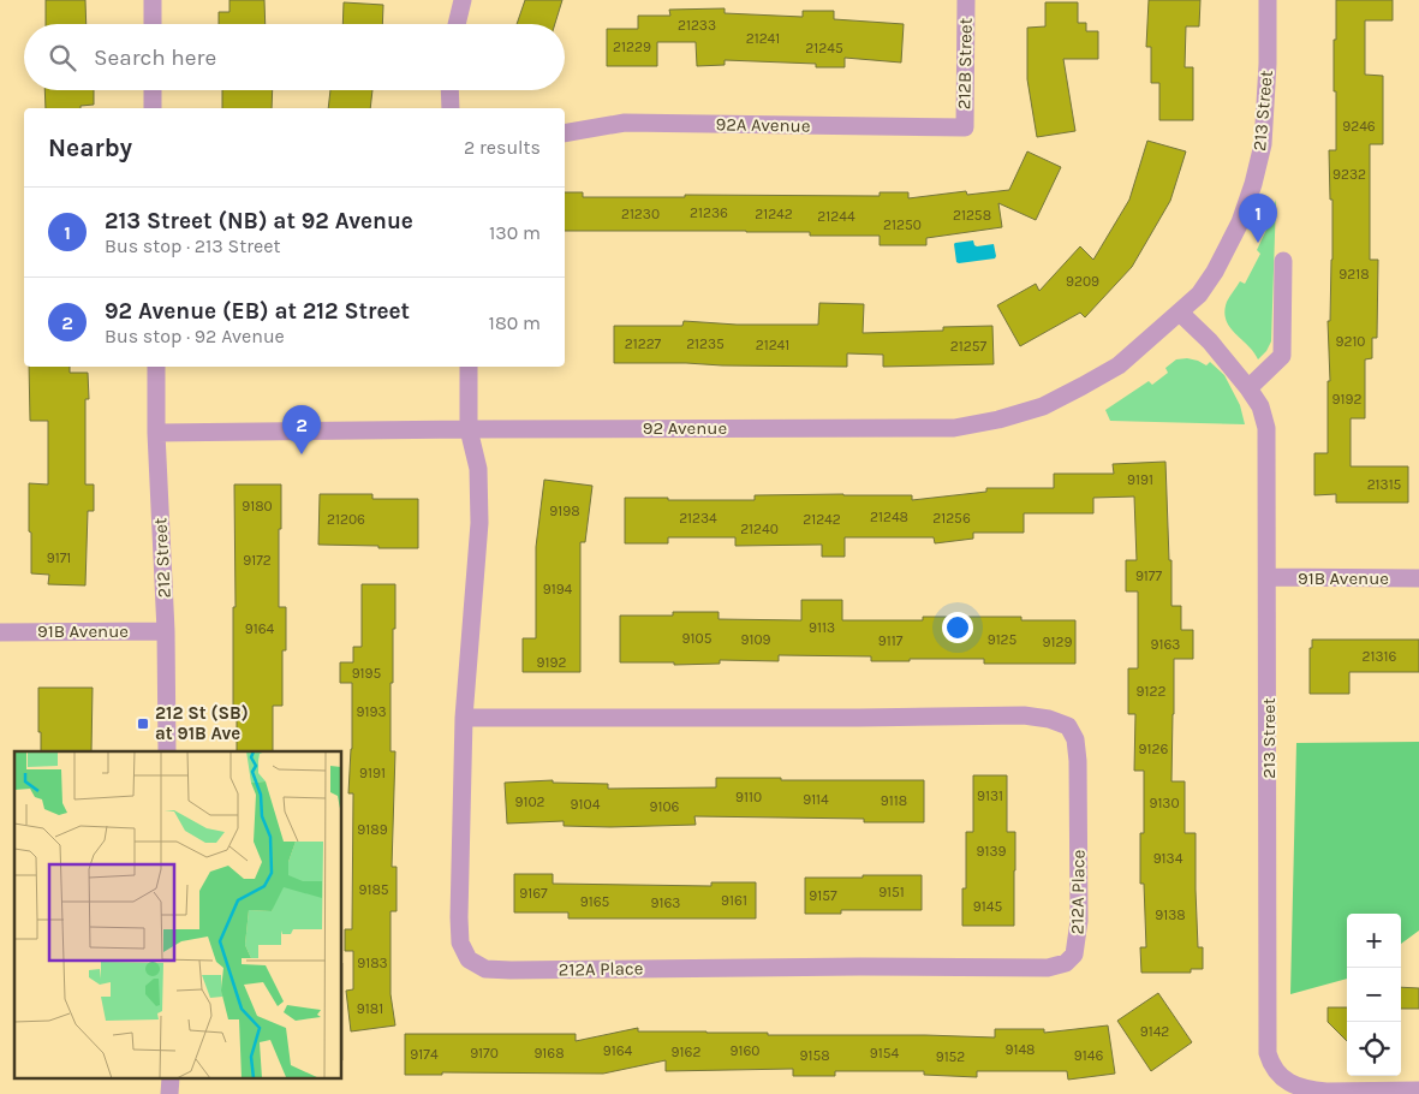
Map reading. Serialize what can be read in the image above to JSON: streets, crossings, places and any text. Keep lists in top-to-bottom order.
{
  "streets": {
    "street": [
      "212B Street",
      "213 Street",
      "92A Avenue",
      "92 Avenue",
      "212 Street",
      "91B Avenue",
      "212A Place"
    ]
  },
  "crossings": [
    ["212B Street", "92A Avenue"],
    ["213 Street", "92 Avenue"],
    ["213 Street", "91B Avenue"],
    ["92 Avenue", "212 Street"],
    ["92 Avenue", "212A Place"],
    ["212 Street", "91B Avenue"]
  ],
  "places": {
    "transit": ["212 St (SB) at 91B Ave"]
  },
  "house_numbers": [
    "21233",
    "21241",
    "21229",
    "21245",
    "9246",
    "9232",
    "21236",
    "21230",
    "21242",
    "21258",
    "21244",
    "21250",
    "9218",
    "9209",
    "9210",
    "21227",
    "21235",
    "21241",
    "21257",
    "9192",
    "9191",
    "21315",
    "9180",
    "9198",
    "21248",
    "21234",
    "21256",
    "21206",
    "21242",
    "21240",
    "9171",
    "9172",
    "9177",
    "9194",
    "9113",
    "9164",
    "9105",
    "9109",
    "9125",
    "9117",
    "9129",
    "9163",
    "21316",
    "9192",
    "9195",
    "9122",
    "9193",
    "9126",
    "9191",
    "9131",
    "9110",
    "9114",
    "9118",
    "9102",
    "9130",
    "9104",
    "9106",
    "9189",
    "9139",
    "9134",
    "9185",
    "9151",
    "9167",
    "9157",
    "9161",
    "9165",
    "9163",
    "9145",
    "9138",
    "9183",
    "9181",
    "9142",
    "9148",
    "9164",
    "9160",
    "9162",
    "9170",
    "9168",
    "9154",
    "9174",
    "9158",
    "9146",
    "9152"
  ],
  "page": {
    "search": "Search here",
    "heading": ["Nearby", "2 results"],
    "list": [
      {
        "mark": "1",
        "name": "213 Street (NB) at 92 Avenue",
        "note": "Bus stop · 213 Street",
        "value": "130 m"
      },
      {
        "mark": "2",
        "name": "92 Avenue (EB) at 212 Street",
        "note": "Bus stop · 92 Avenue",
        "value": "180 m"
      }
    ],
    "pins": ["1", "2"],
    "map_buttons": ["+", "−"]
  }
}
